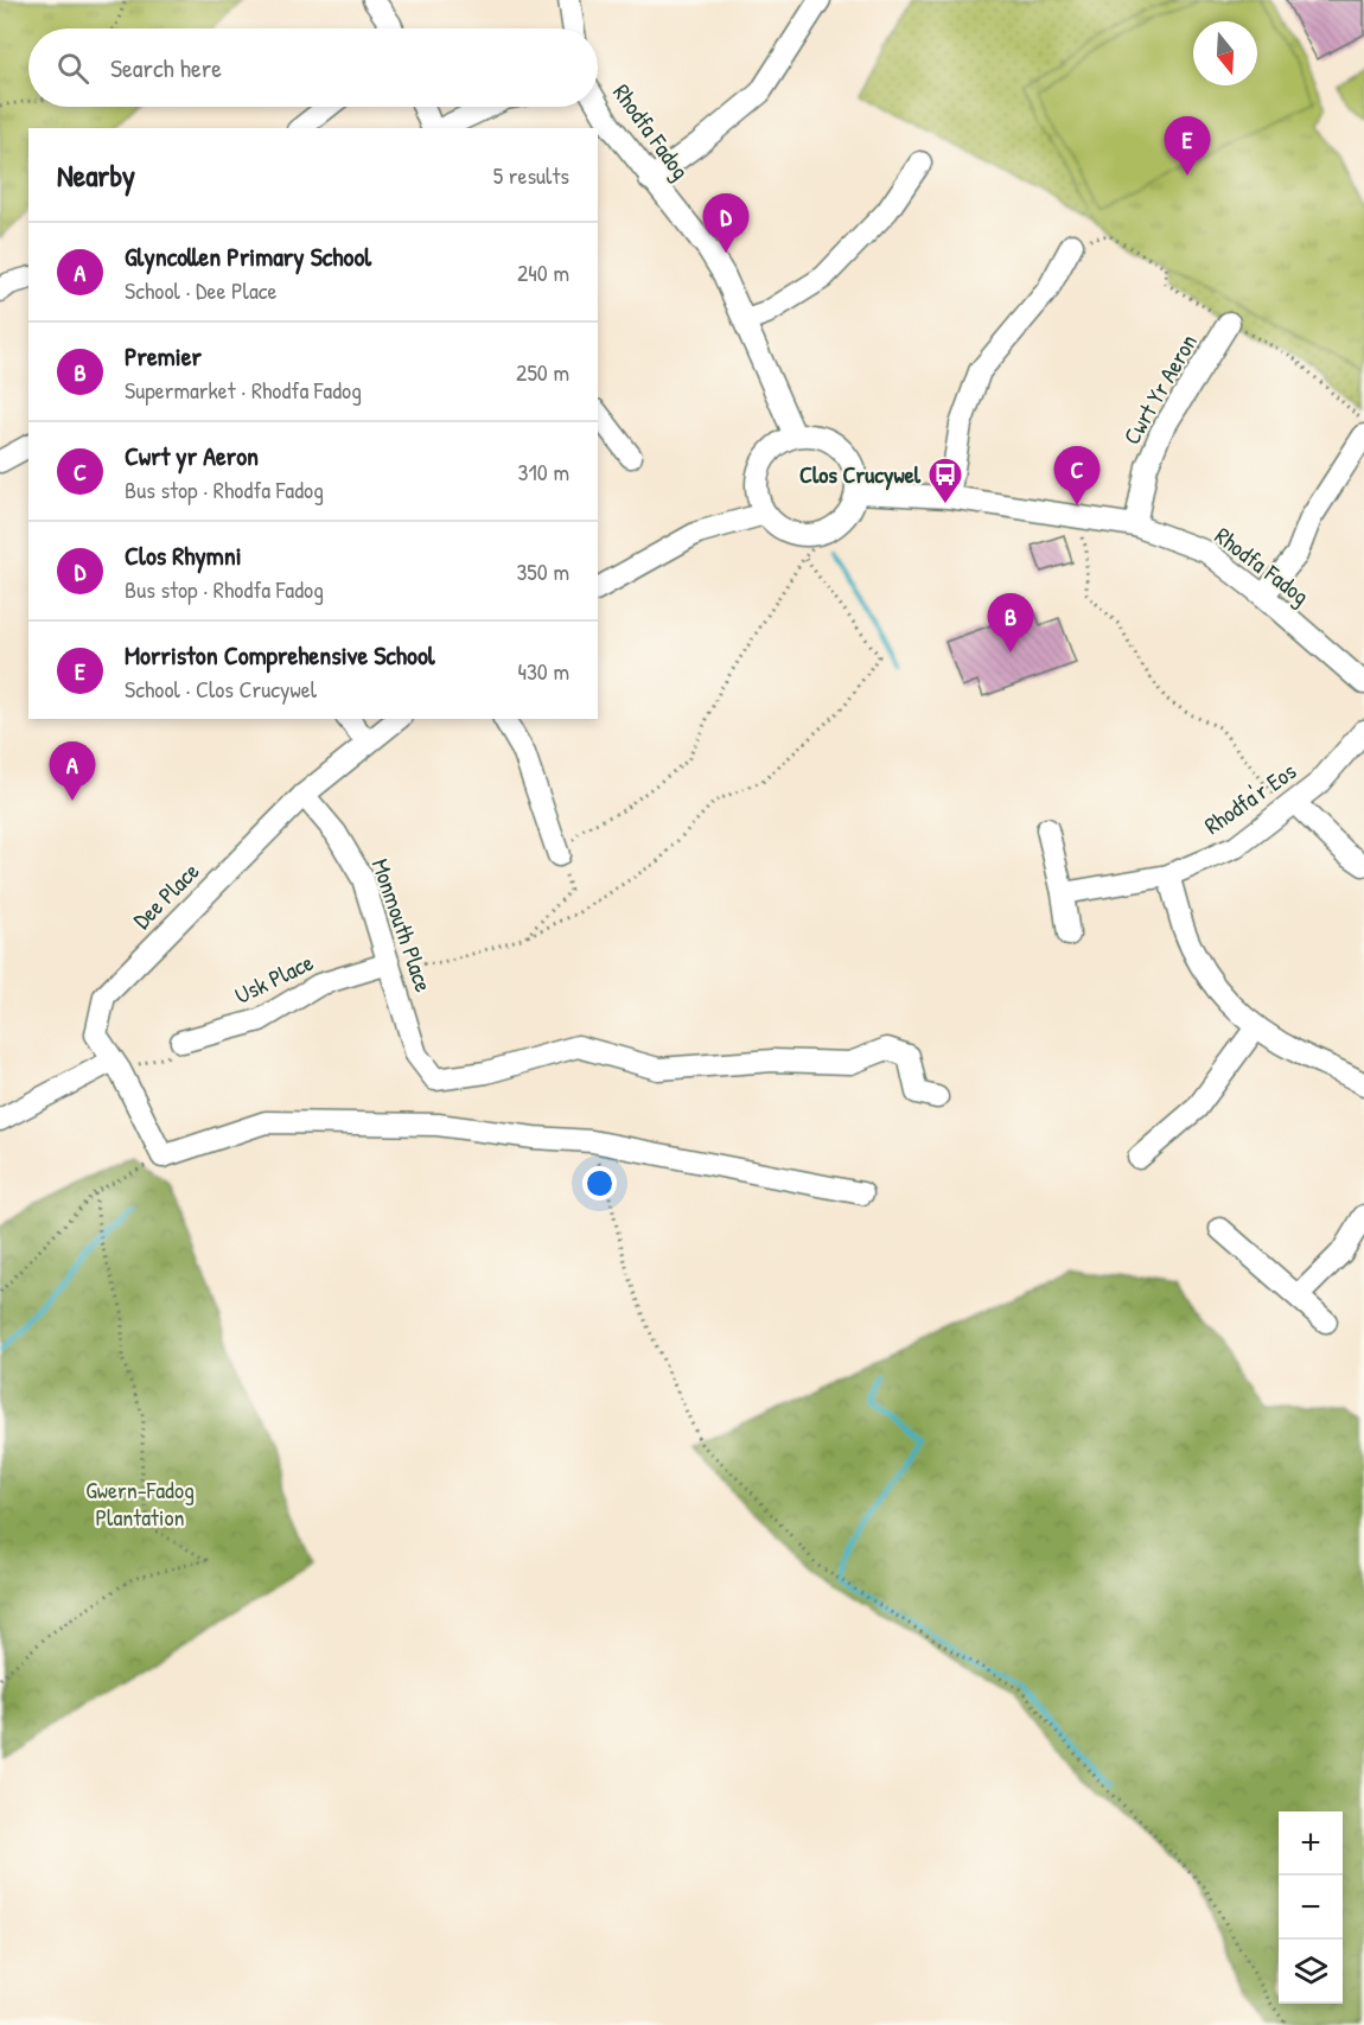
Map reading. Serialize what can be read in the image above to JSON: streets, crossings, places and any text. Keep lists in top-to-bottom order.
{
  "streets": {
    "street": [
      "Rhodfa Fadog",
      "Cwrt Yr Aeron",
      "Rhodfa'r Eos",
      "Dee Place",
      "Monmouth Place",
      "Usk Place"
    ]
  },
  "crossings": [
    ["Rhodfa Fadog", "Cwrt Yr Aeron"],
    ["Dee Place", "Monmouth Place"],
    ["Monmouth Place", "Usk Place"]
  ],
  "parks": ["Gwern-Fadog Plantation"],
  "places": {
    "bus stop": ["Clos Crucywel"]
  },
  "north": "bottom",
  "page": {
    "search": "Search here",
    "pins": [
      "E",
      "D",
      "C",
      "B",
      "A"
    ],
    "heading": ["Nearby", "5 results"],
    "list": [
      {
        "mark": "A",
        "name": "Glyncollen Primary School",
        "note": "School · Dee Place",
        "value": "240 m"
      },
      {
        "mark": "B",
        "name": "Premier",
        "note": "Supermarket · Rhodfa Fadog",
        "value": "250 m"
      },
      {
        "mark": "C",
        "name": "Cwrt yr Aeron",
        "note": "Bus stop · Rhodfa Fadog",
        "value": "310 m"
      },
      {
        "mark": "D",
        "name": "Clos Rhymni",
        "note": "Bus stop · Rhodfa Fadog",
        "value": "350 m"
      },
      {
        "mark": "E",
        "name": "Morriston Comprehensive School",
        "note": "School · Clos Crucywel",
        "value": "430 m"
      }
    ],
    "map_buttons": ["+", "−"]
  }
}
